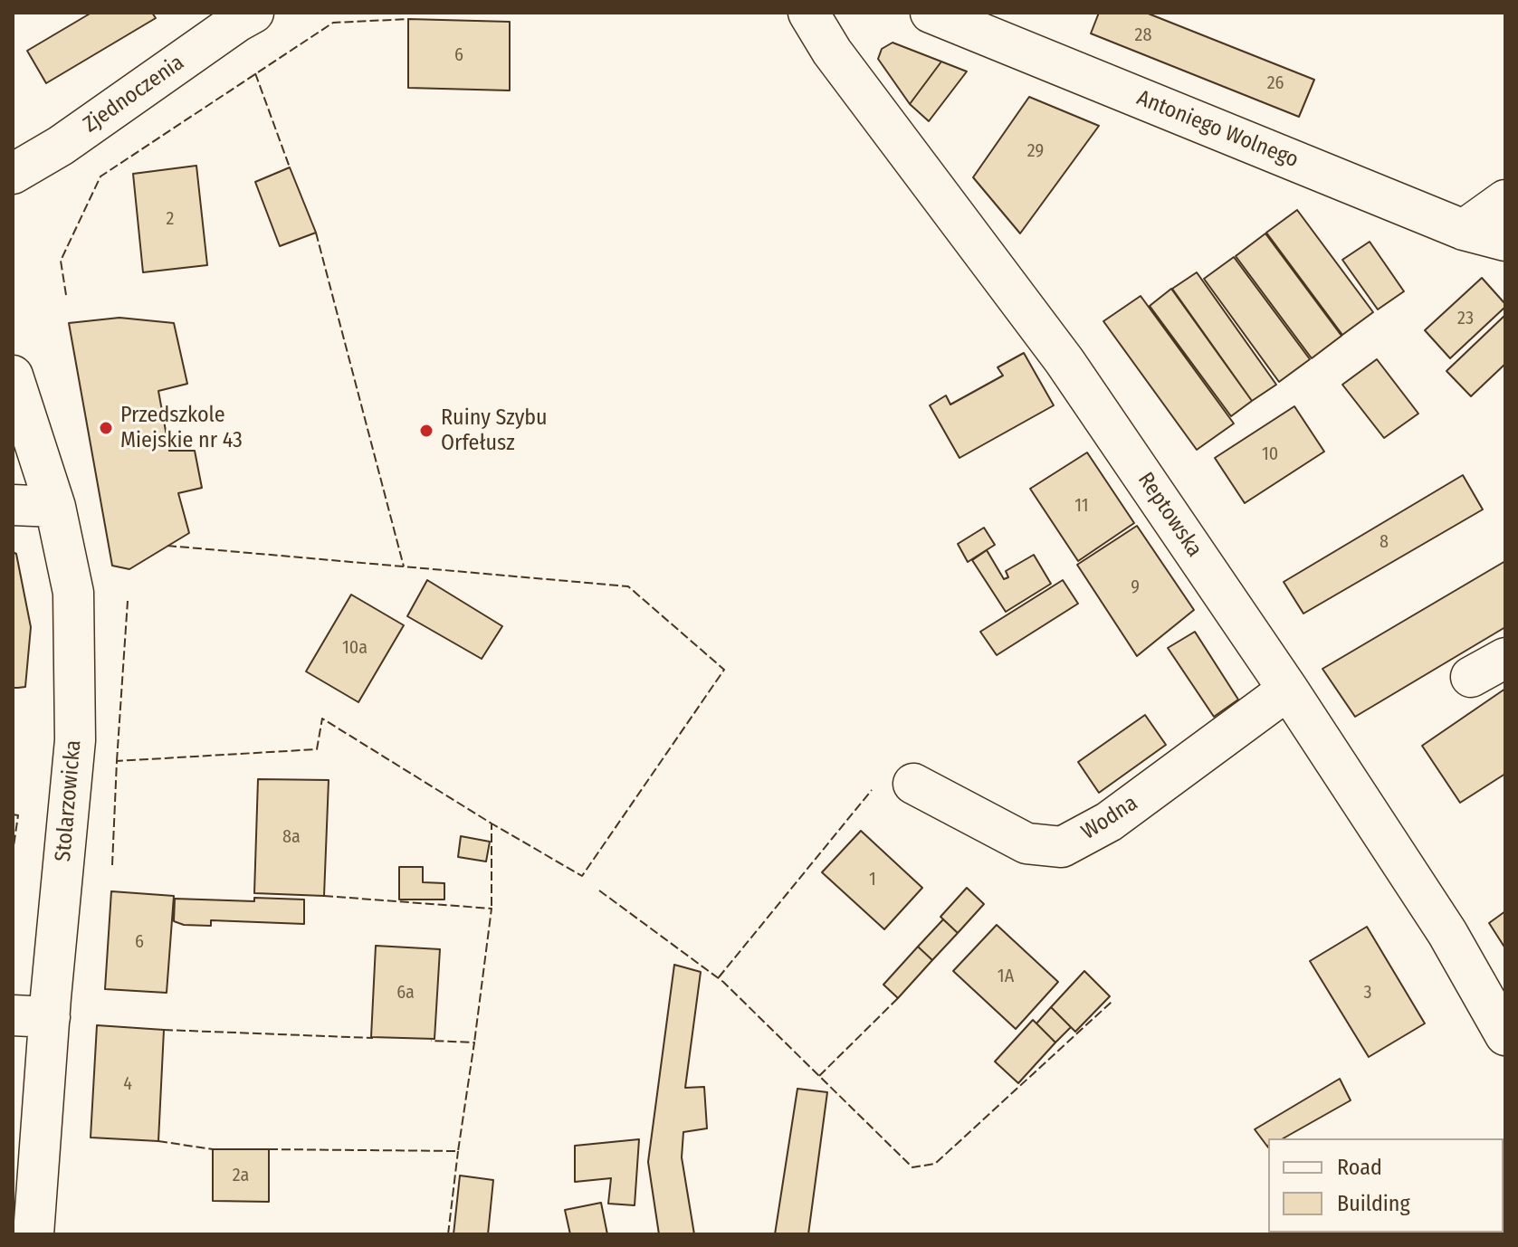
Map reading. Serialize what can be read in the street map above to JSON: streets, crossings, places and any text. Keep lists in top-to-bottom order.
{
  "streets": {
    "street": [
      "Zjednoczenia",
      "Antoniego Wolnego",
      "Reptowska",
      "Stolarzowicka",
      "Wodna"
    ]
  },
  "crossings": [
    ["Reptowska", "Wodna"]
  ],
  "places": ["Przedszkole Miejskie nr 43", "Ruiny Szybu Orfełusz"],
  "house_numbers": [
    "28",
    "6",
    "26",
    "29",
    "2",
    "23",
    "10",
    "11",
    "8",
    "9",
    "10a",
    "8a",
    "1",
    "6",
    "1A",
    "6a",
    "3",
    "4",
    "2a"
  ],
  "legend": ["Road", "Building"]
}
